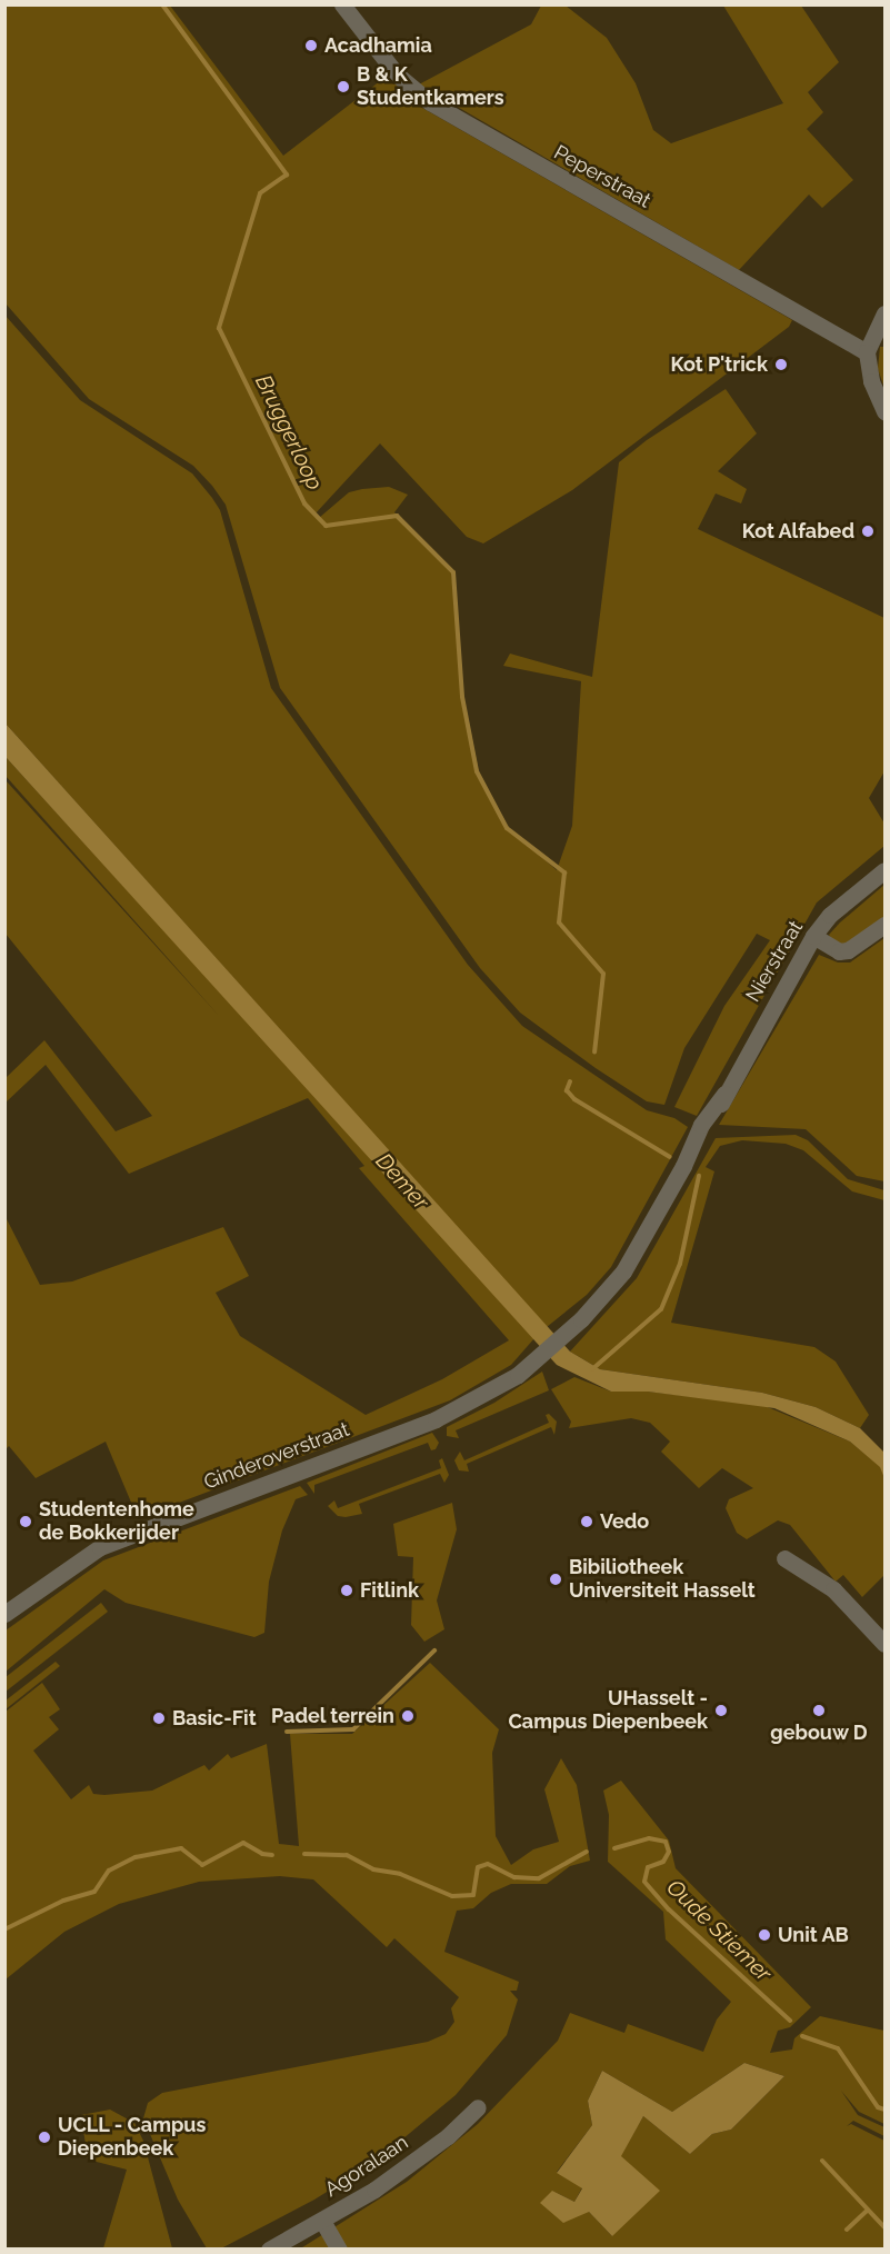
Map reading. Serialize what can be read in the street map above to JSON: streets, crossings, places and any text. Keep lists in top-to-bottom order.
{
  "streets": {
    "street": [
      "Peperstraat",
      "Nierstraat",
      "Ginderoverstraat",
      "Agoralaan"
    ]
  },
  "crossings": [
    ["Nierstraat", "Ginderoverstraat"]
  ],
  "water": ["Bruggerloop", "Demer", "Oude Stiemer"],
  "places": [
    "Acadhamia",
    "B & K Studentkamers",
    "Kot P'trick",
    "Kot Alfabed",
    "Studentenhome de Bokkerijder",
    "Vedo",
    "Bibiliotheek Universiteit Hasselt",
    "Fitlink",
    "UHasselt - Campus Diepenbeek",
    "gebouw D",
    "Padel terrein",
    "Basic-Fit",
    "Unit AB",
    "UCLL - Campus Diepenbeek"
  ]
}
